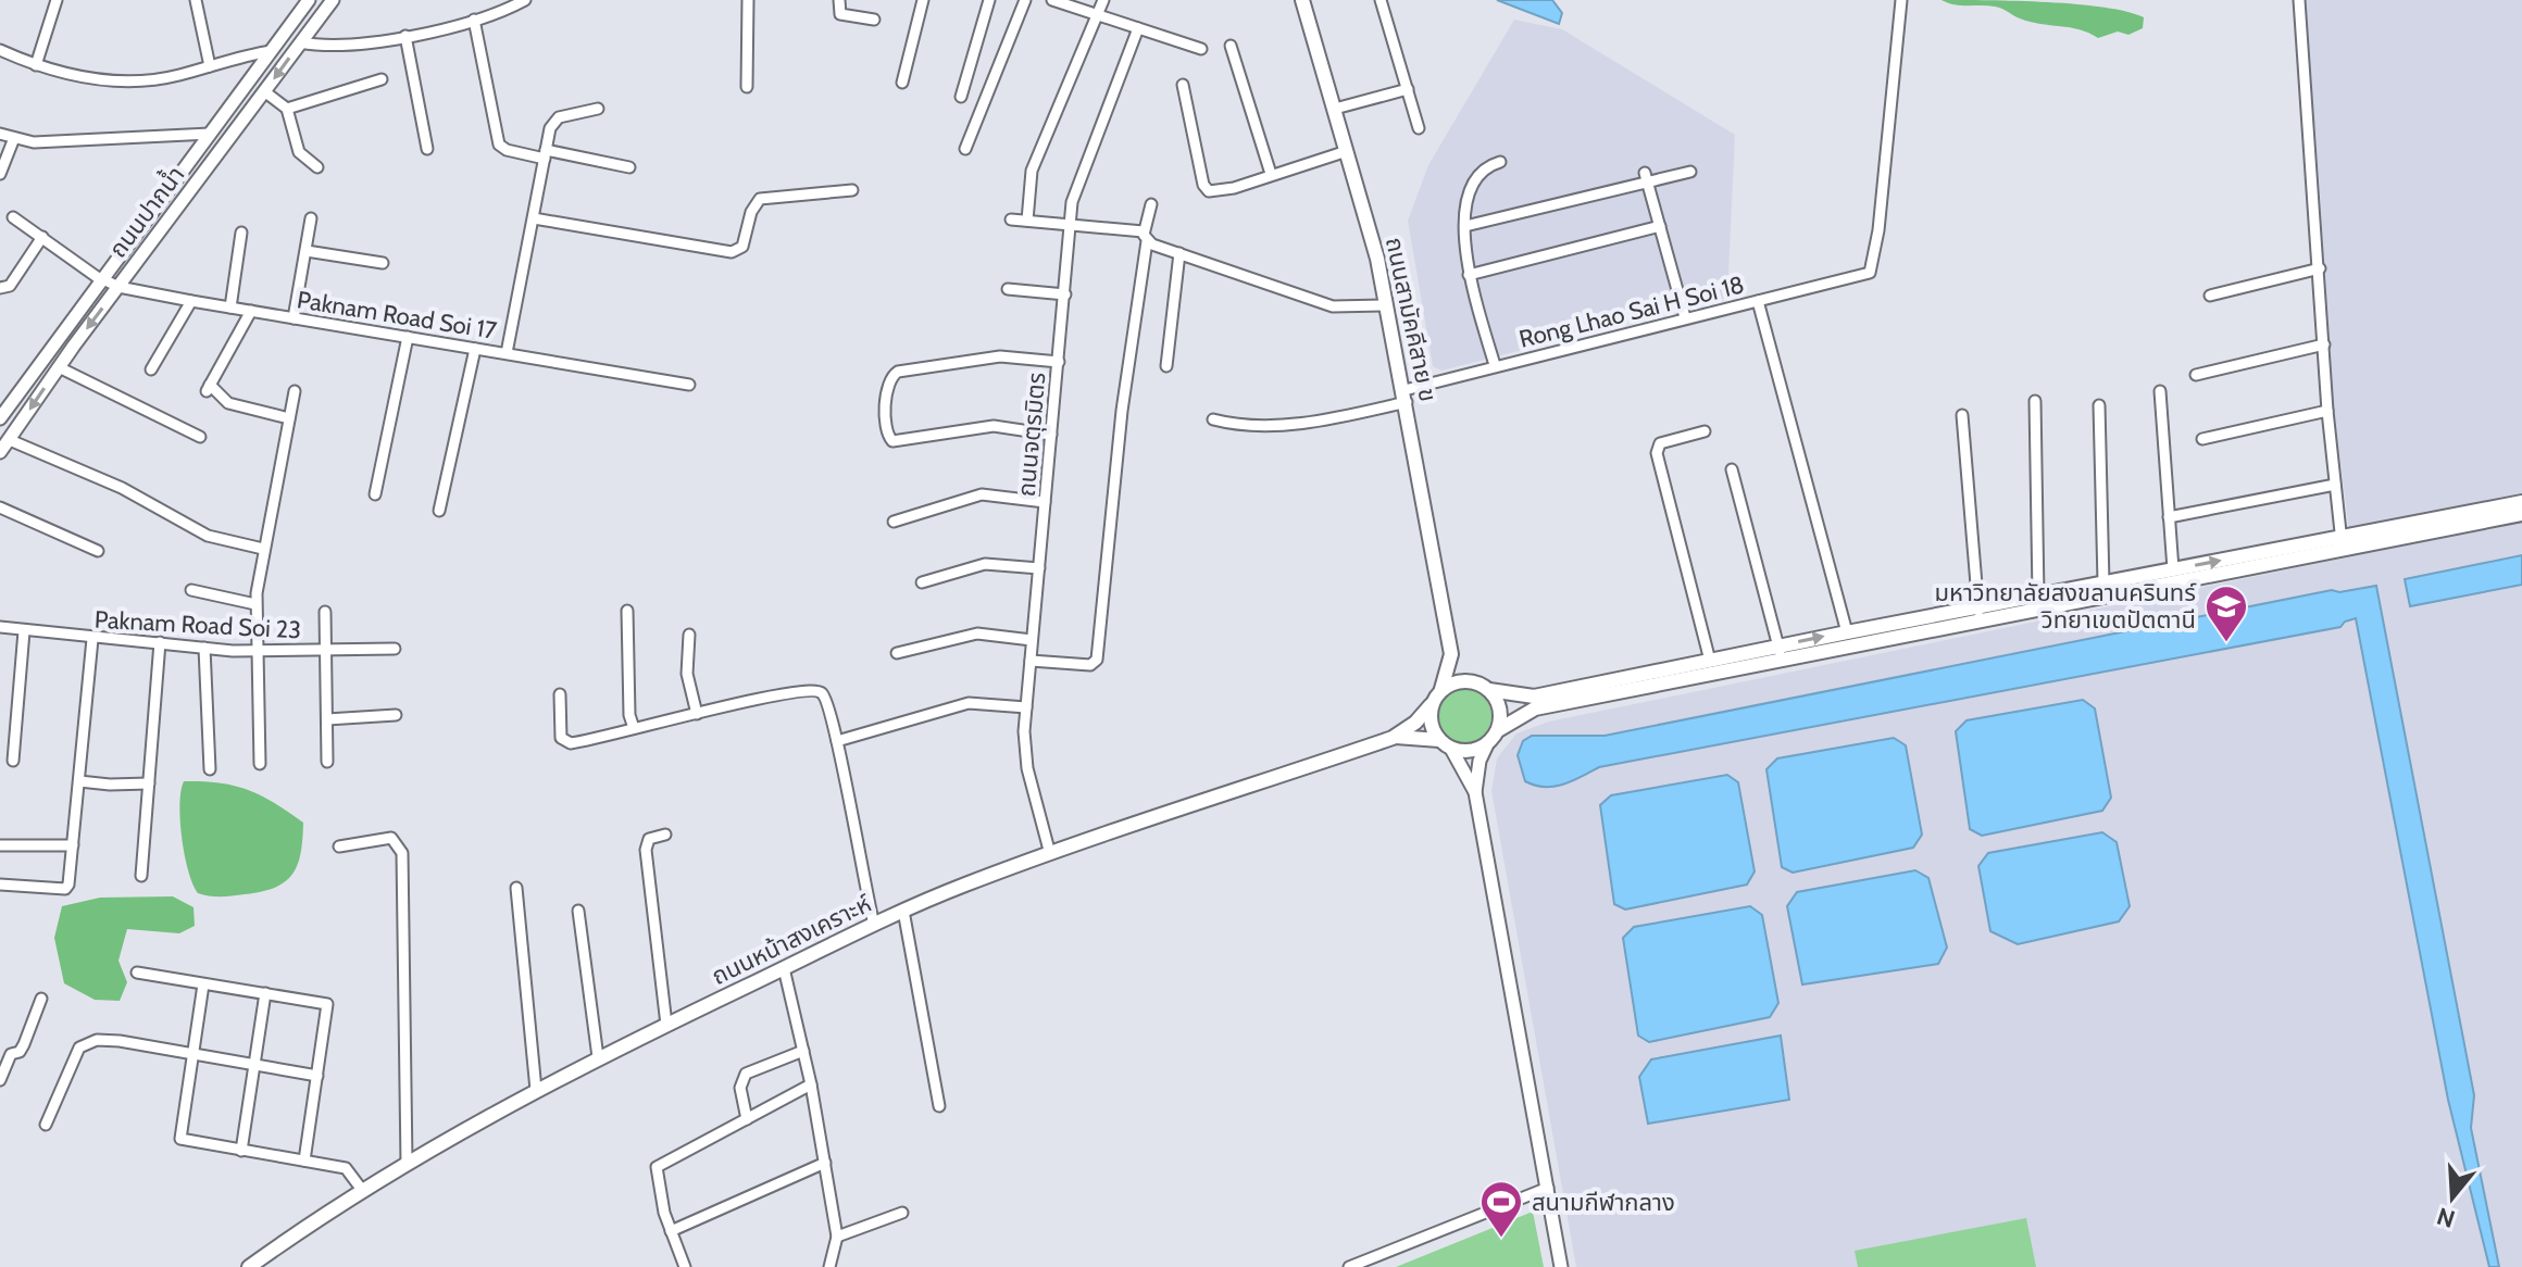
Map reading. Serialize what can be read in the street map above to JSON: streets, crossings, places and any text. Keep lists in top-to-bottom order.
{
  "streets": {
    "main road": ["ถนนสามัคคีสาย ข", "ถนนหน้าสงเคราะห์"],
    "street": [
      "ถนนปากน้ำ",
      "Rong Lhao Sai H Soi 18",
      "Paknam Road Soi 17",
      "ถนนจตุรมิตร",
      "Paknam Road Soi 23"
    ]
  },
  "crossings": [
    ["ถนนปากน้ำ", "Paknam Road Soi 17"],
    ["Rong Lhao Sai H Soi 18", "ถนนสามัคคีสาย ข"],
    ["ถนนสามัคคีสาย ข", "ถนนหน้าสงเคราะห์"],
    ["ถนนจตุรมิตร", "ถนนหน้าสงเคราะห์"]
  ],
  "places": {
    "school or university": ["มหาวิทยาลัยสงขลานครินทร์ วิทยาเขตปัตตานี"],
    "sports": ["สนามกีฬากลาง"]
  },
  "north": "bottom"
}
